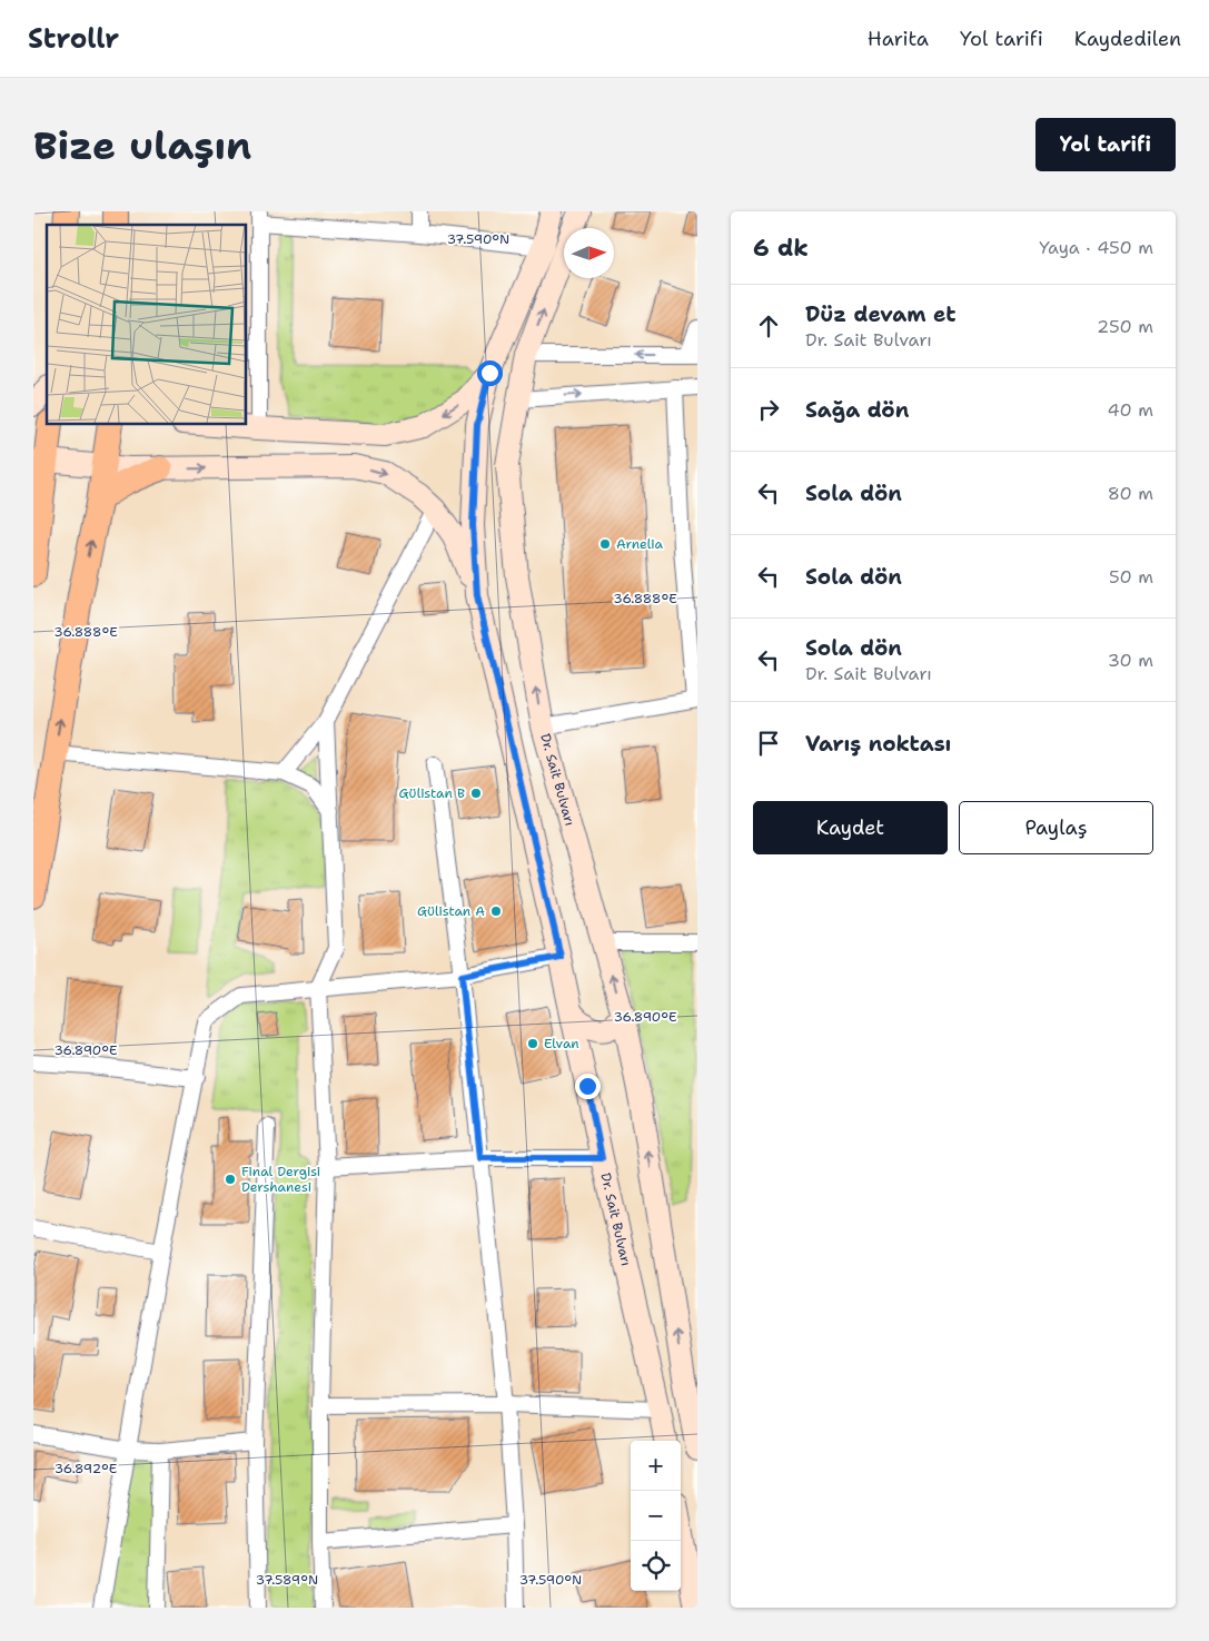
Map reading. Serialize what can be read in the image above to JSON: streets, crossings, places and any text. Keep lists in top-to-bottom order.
{
  "streets": {
    "main road": ["Dr. Sait Bulvarı"]
  },
  "places": [
    "Arnelia",
    "Gülistan B",
    "Gülistan A",
    "Elvan",
    "Final Dergisi Dershanesi"
  ],
  "north": "right",
  "page": {
    "header": "Strollr",
    "nav": ["Harita", "Yol tarifi", "Kaydedilen"],
    "buttons": [
      "Yol tarifi",
      ["Kaydet", "Paylaş"]
    ],
    "title": "Bize ulaşın",
    "heading": ["6 dk", "Yaya · 450 m"],
    "list": [
      ["Düz devam et", "Dr. Sait Bulvarı", "250 m"],
      ["Sağa dön", "40 m"],
      ["Sola dön", "80 m"],
      ["Sola dön", "50 m"],
      ["Sola dön", "Dr. Sait Bulvarı", "30 m"],
      "Varış noktası"
    ],
    "map_buttons": ["+", "−"]
  },
  "coordinates": [
    "37.590°N",
    "36.888°E",
    "36.890°E",
    "36.892°E",
    "37.589°N"
  ]
}
